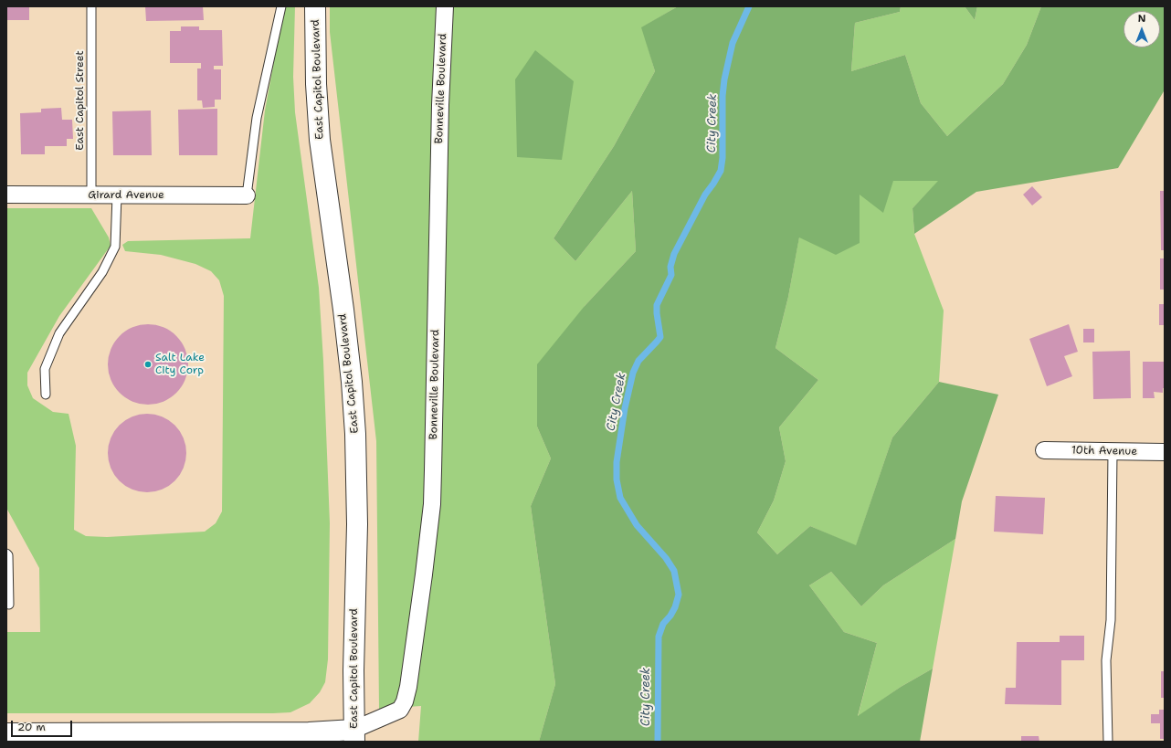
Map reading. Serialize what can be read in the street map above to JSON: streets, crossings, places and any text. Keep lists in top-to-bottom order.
{
  "streets": {
    "street": [
      "East Capitol Boulevard",
      "Bonneville Boulevard",
      "Girard Avenue",
      "10th Avenue"
    ],
    "lane": ["East Capitol Street"]
  },
  "crossings": [
    ["East Capitol Boulevard", "Bonneville Boulevard"],
    ["East Capitol Street", "Girard Avenue"]
  ],
  "water": ["City Creek"],
  "places": ["Salt Lake City Corp"],
  "scale_bar": "20 m",
  "north": "top"
}
